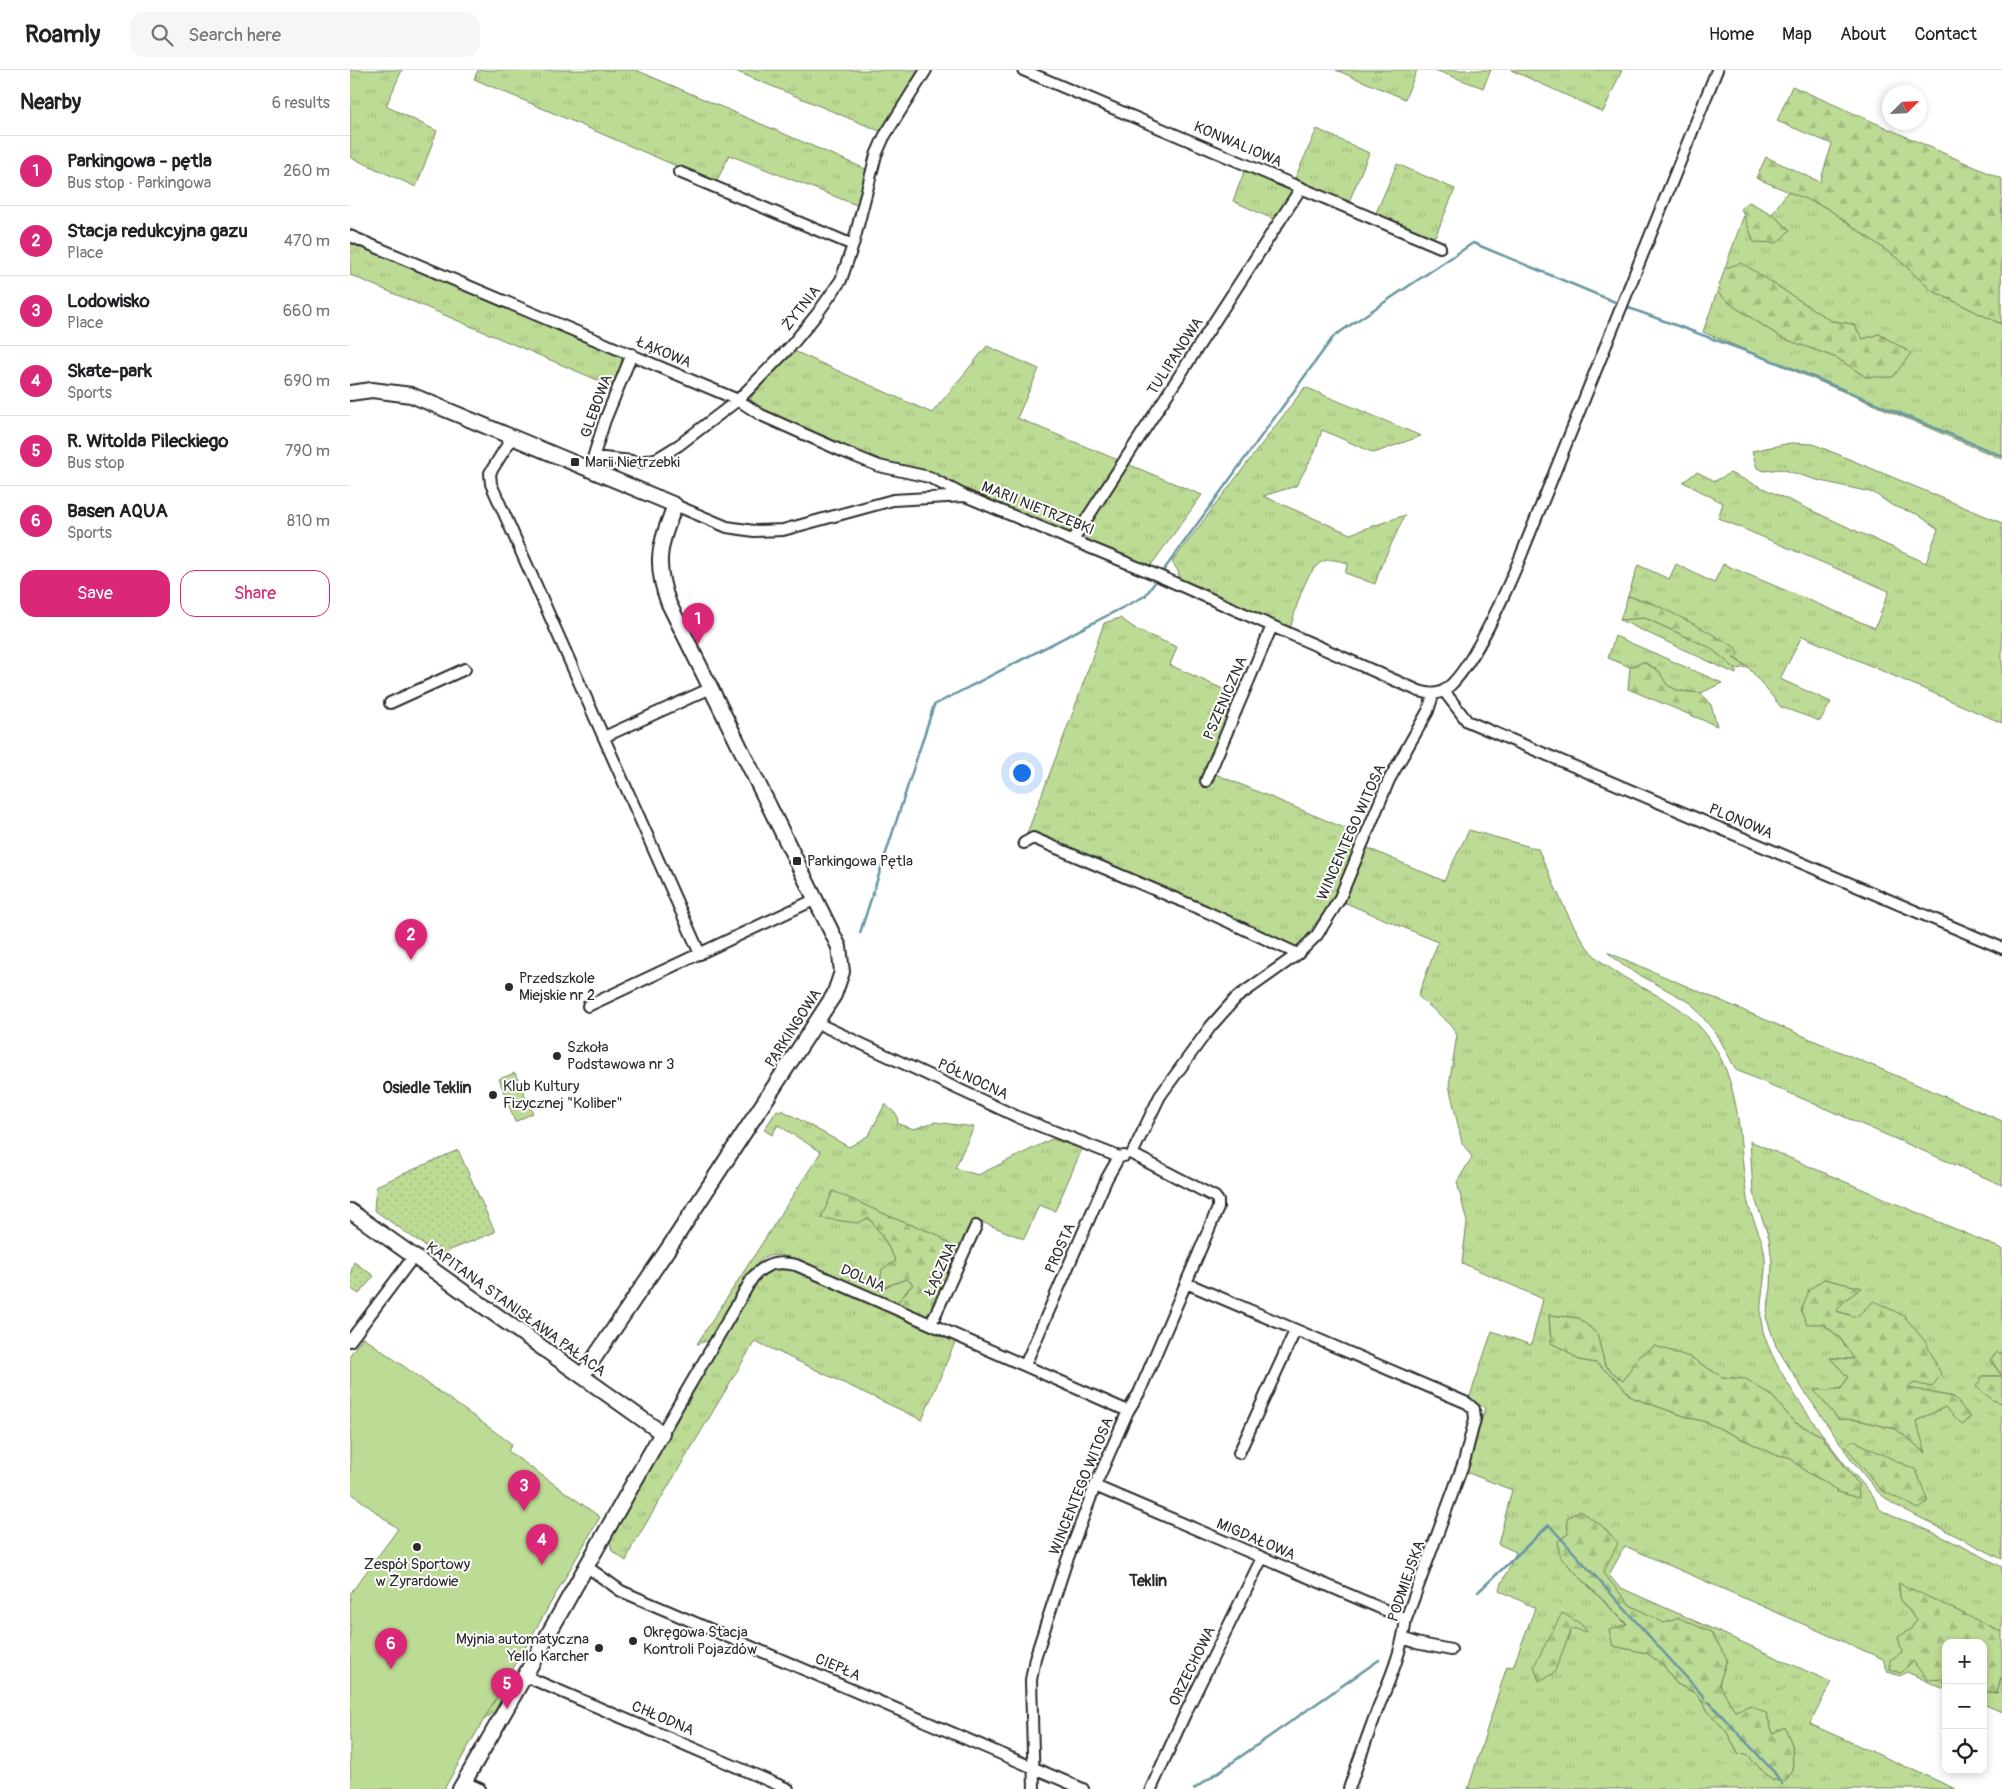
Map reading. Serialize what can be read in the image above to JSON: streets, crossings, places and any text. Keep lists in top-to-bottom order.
{
  "streets": {
    "street": [
      "KONWALIOWA",
      "ŻYTNIA",
      "ŁĄKOWA",
      "TULIPANOWA",
      "GLEBOWA",
      "MARII NIETRZEBKI",
      "PSZENICZNA",
      "PLONOWA",
      "WINCENTEGO WITOSA",
      "PARKINGOWA",
      "PÓŁNOCNA",
      "PROSTA",
      "ŁĄCZNA",
      "DOLNA",
      "KAPITANA STANISŁAWA PAŁACA",
      "MIGDAŁOWA",
      "PODMIEJSKA",
      "ORZECHOWA",
      "CIEPŁA",
      "CHŁODNA"
    ]
  },
  "crossings": [
    ["KONWALIOWA", "TULIPANOWA"],
    ["ŻYTNIA", "ŁĄKOWA"],
    ["ŻYTNIA", "GLEBOWA"],
    ["ŻYTNIA", "MARII NIETRZEBKI"],
    ["ŁĄKOWA", "GLEBOWA"],
    ["ŁĄKOWA", "MARII NIETRZEBKI"],
    ["TULIPANOWA", "MARII NIETRZEBKI"],
    ["GLEBOWA", "MARII NIETRZEBKI"],
    ["MARII NIETRZEBKI", "PSZENICZNA"],
    ["MARII NIETRZEBKI", "WINCENTEGO WITOSA"],
    ["MARII NIETRZEBKI", "PARKINGOWA"],
    ["WINCENTEGO WITOSA", "DOLNA"],
    ["WINCENTEGO WITOSA", "MIGDAŁOWA"],
    ["WINCENTEGO WITOSA", "CIEPŁA"],
    ["PARKINGOWA", "PÓŁNOCNA"],
    ["PARKINGOWA", "KAPITANA STANISŁAWA PAŁACA"],
    ["PÓŁNOCNA", "PROSTA"],
    ["PROSTA", "DOLNA"],
    ["ŁĄCZNA", "DOLNA"],
    ["DOLNA", "KAPITANA STANISŁAWA PAŁACA"],
    ["MIGDAŁOWA", "PODMIEJSKA"],
    ["MIGDAŁOWA", "ORZECHOWA"]
  ],
  "districts": ["Osiedle Teklin", "Teklin"],
  "places": {
    "transit": ["Marii Nietrzebki", "Parkingowa Pętla"],
    "other": [
      "Przedszkole Miejskie nr 2",
      "Szkoła Podstawowa nr 3",
      "Klub Kultury Fizycznej \"Koliber\"",
      "Zespół Sportowy w Żyrardowie",
      "Okręgowa Stacja Kontroli Pojazdów",
      "Myjnia automatyczna Yello Karcher"
    ]
  },
  "north": "top right",
  "page": {
    "header": "Roamly",
    "search": "Search here",
    "nav": [
      "Home",
      "Map",
      "About",
      "Contact"
    ],
    "heading": ["Nearby", "6 results"],
    "list": [
      {
        "mark": "1",
        "name": "Parkingowa - pętla",
        "note": "Bus stop · Parkingowa",
        "value": "260 m"
      },
      {
        "mark": "2",
        "name": "Stacja redukcyjna gazu",
        "note": "Place",
        "value": "470 m"
      },
      {
        "mark": "3",
        "name": "Lodowisko",
        "note": "Place",
        "value": "660 m"
      },
      {
        "mark": "4",
        "name": "Skate-park",
        "note": "Sports",
        "value": "690 m"
      },
      {
        "mark": "5",
        "name": "R. Witolda Pileckiego",
        "note": "Bus stop",
        "value": "790 m"
      },
      {
        "mark": "6",
        "name": "Basen AQUA",
        "note": "Sports",
        "value": "810 m"
      }
    ],
    "buttons": ["Save", "Share"],
    "pins": [
      "1",
      "2",
      "3",
      "4",
      "6",
      "5"
    ],
    "map_buttons": ["+", "−"]
  }
}
